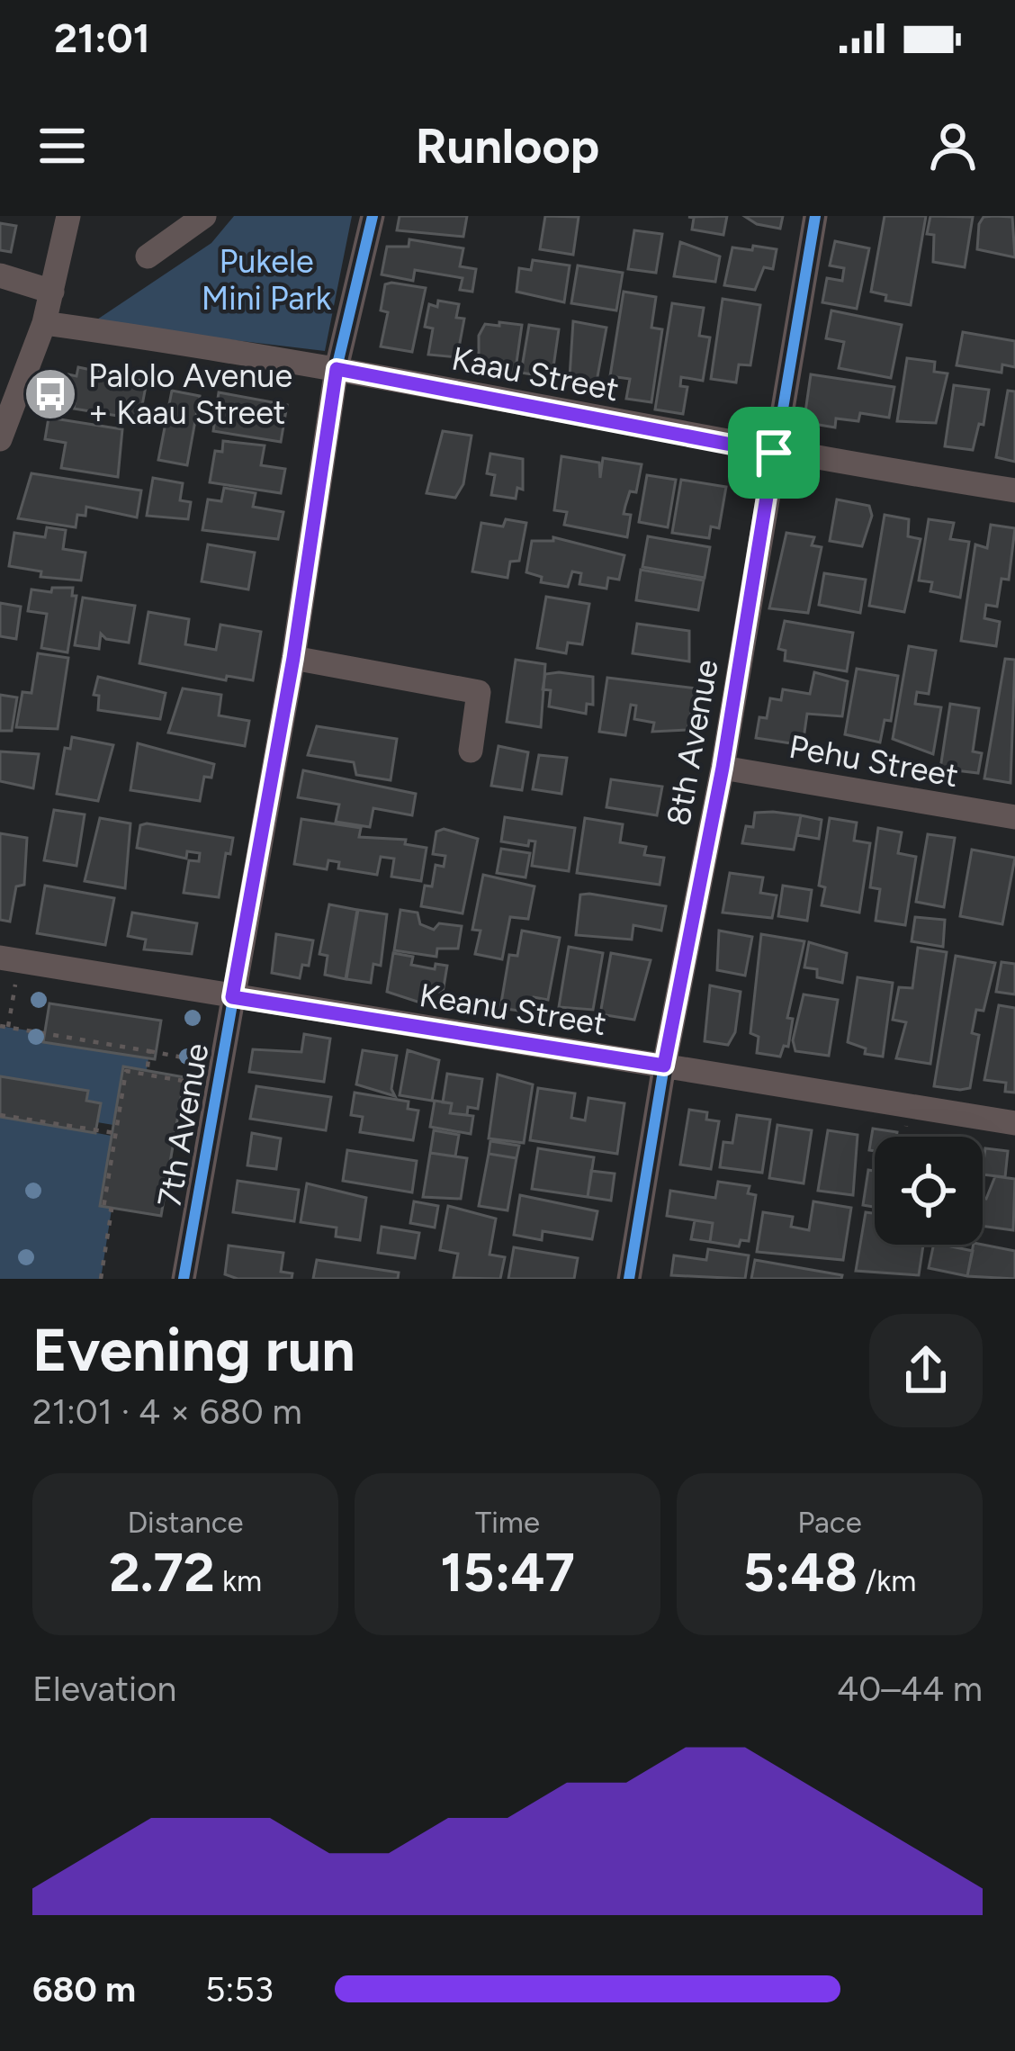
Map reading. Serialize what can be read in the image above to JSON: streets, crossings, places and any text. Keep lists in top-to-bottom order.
{
  "streets": {
    "street": [
      "Kaau Street",
      "8th Avenue",
      "Pehu Street",
      "Keanu Street",
      "7th Avenue"
    ]
  },
  "crossings": [
    ["Kaau Street", "8th Avenue"],
    ["Kaau Street", "7th Avenue"],
    ["8th Avenue", "Pehu Street"],
    ["8th Avenue", "Keanu Street"],
    ["Keanu Street", "7th Avenue"]
  ],
  "parks": ["Pukele Mini Park"],
  "places": {
    "bus stop": ["Palolo Avenue + Kaau Street"]
  },
  "page": {
    "status": "21:01",
    "header": "Runloop",
    "heading": ["Evening run", "21:01 · 4 × 680 m"],
    "stats": [
      ["Distance", "2.72 km"],
      ["Time", "15:47"],
      ["Pace", "5:48 /km"]
    ],
    "chart": ["Elevation", "40–44 m"],
    "list": [
      {
        "name": "680 m",
        "note": "5:53"
      }
    ]
  }
}
